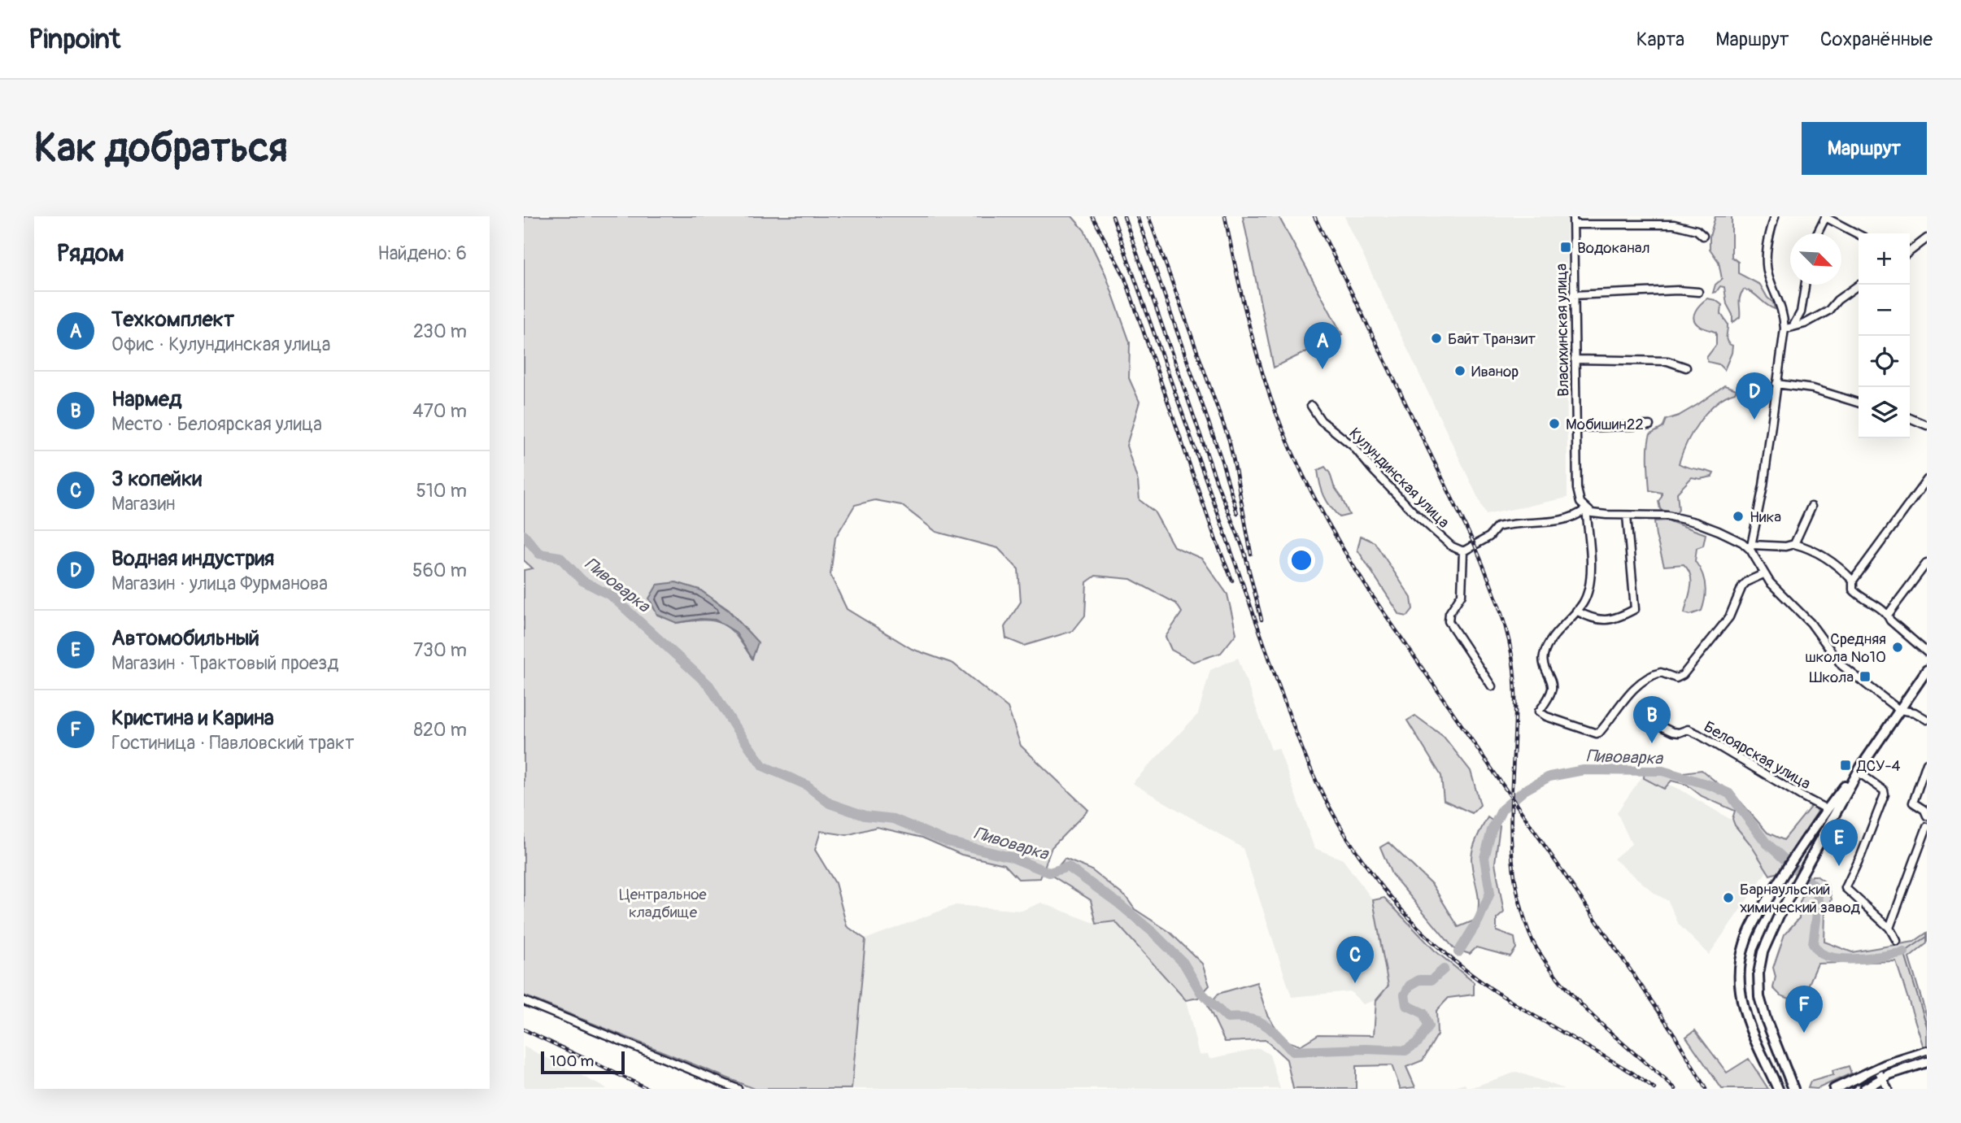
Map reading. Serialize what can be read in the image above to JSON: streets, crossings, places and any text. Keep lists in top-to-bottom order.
{
  "streets": {
    "street": ["Власихинская улица", "Кулундинская улица", "Белоярская улица"]
  },
  "water": ["Пивоварка"],
  "parks": ["Центральное кладбище"],
  "places": {
    "transit": ["Водоканал", "Школа", "ДСУ-4"],
    "other": [
      "Байт Транзит",
      "Иванор",
      "Мобишин22",
      "Ника",
      "Средняя школа №10",
      "Барнаульский химический завод"
    ]
  },
  "scale_bar": "100 m",
  "north": "bottom right",
  "page": {
    "header": "Pinpoint",
    "nav": ["Карта", "Маршрут", "Сохранённые"],
    "buttons": "Маршрут",
    "title": "Как добраться",
    "heading": ["Рядом", "Найдено: 6"],
    "map_buttons": ["+", "−"],
    "list": [
      {
        "mark": "A",
        "name": "Техкомплект",
        "note": "Офис · Кулундинская улица",
        "value": "230 m"
      },
      {
        "mark": "B",
        "name": "Нармед",
        "note": "Место · Белоярская улица",
        "value": "470 m"
      },
      {
        "mark": "C",
        "name": "3 копейки",
        "note": "Магазин",
        "value": "510 m"
      },
      {
        "mark": "D",
        "name": "Водная индустрия",
        "note": "Магазин · улица Фурманова",
        "value": "560 m"
      },
      {
        "mark": "E",
        "name": "Автомобильный",
        "note": "Магазин · Трактовый проезд",
        "value": "730 m"
      },
      {
        "mark": "F",
        "name": "Кристина и Карина",
        "note": "Гостиница · Павловский тракт",
        "value": "820 m"
      }
    ],
    "pins": [
      "A",
      "D",
      "B",
      "E",
      "C",
      "F"
    ],
    "scale": "100 m"
  }
}
